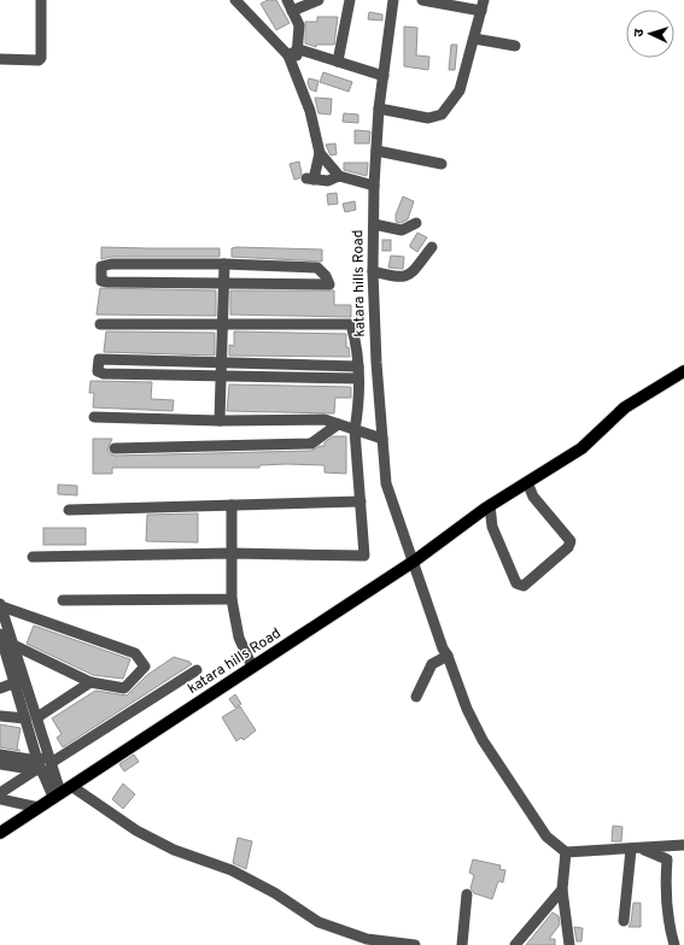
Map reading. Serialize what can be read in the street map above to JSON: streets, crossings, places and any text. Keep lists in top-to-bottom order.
{
  "streets": {
    "main road": ["katara hills Road"]
  },
  "north": "left"
}
